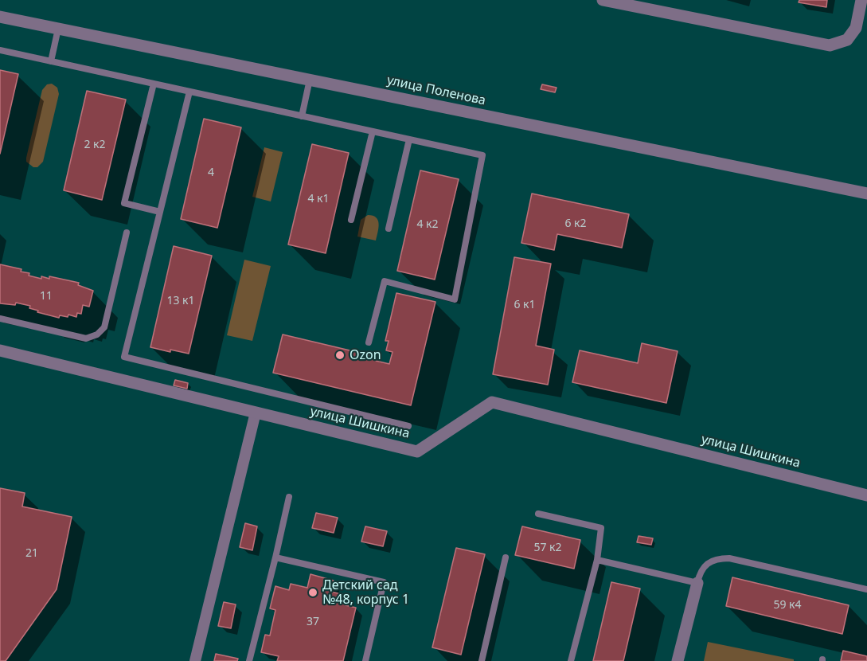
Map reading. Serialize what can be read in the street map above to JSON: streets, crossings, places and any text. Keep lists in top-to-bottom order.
{
  "streets": {
    "street": ["улица Поленова", "улица Шишкина"]
  },
  "places": ["Ozon", "Детский сад №48, корпус 1"],
  "house_numbers": [
    "2 к2",
    "4",
    "4 к1",
    "6 к2",
    "4 к2",
    "11",
    "13 к1",
    "6 к1",
    "57 к2",
    "21",
    "59 к4",
    "37"
  ]
}
